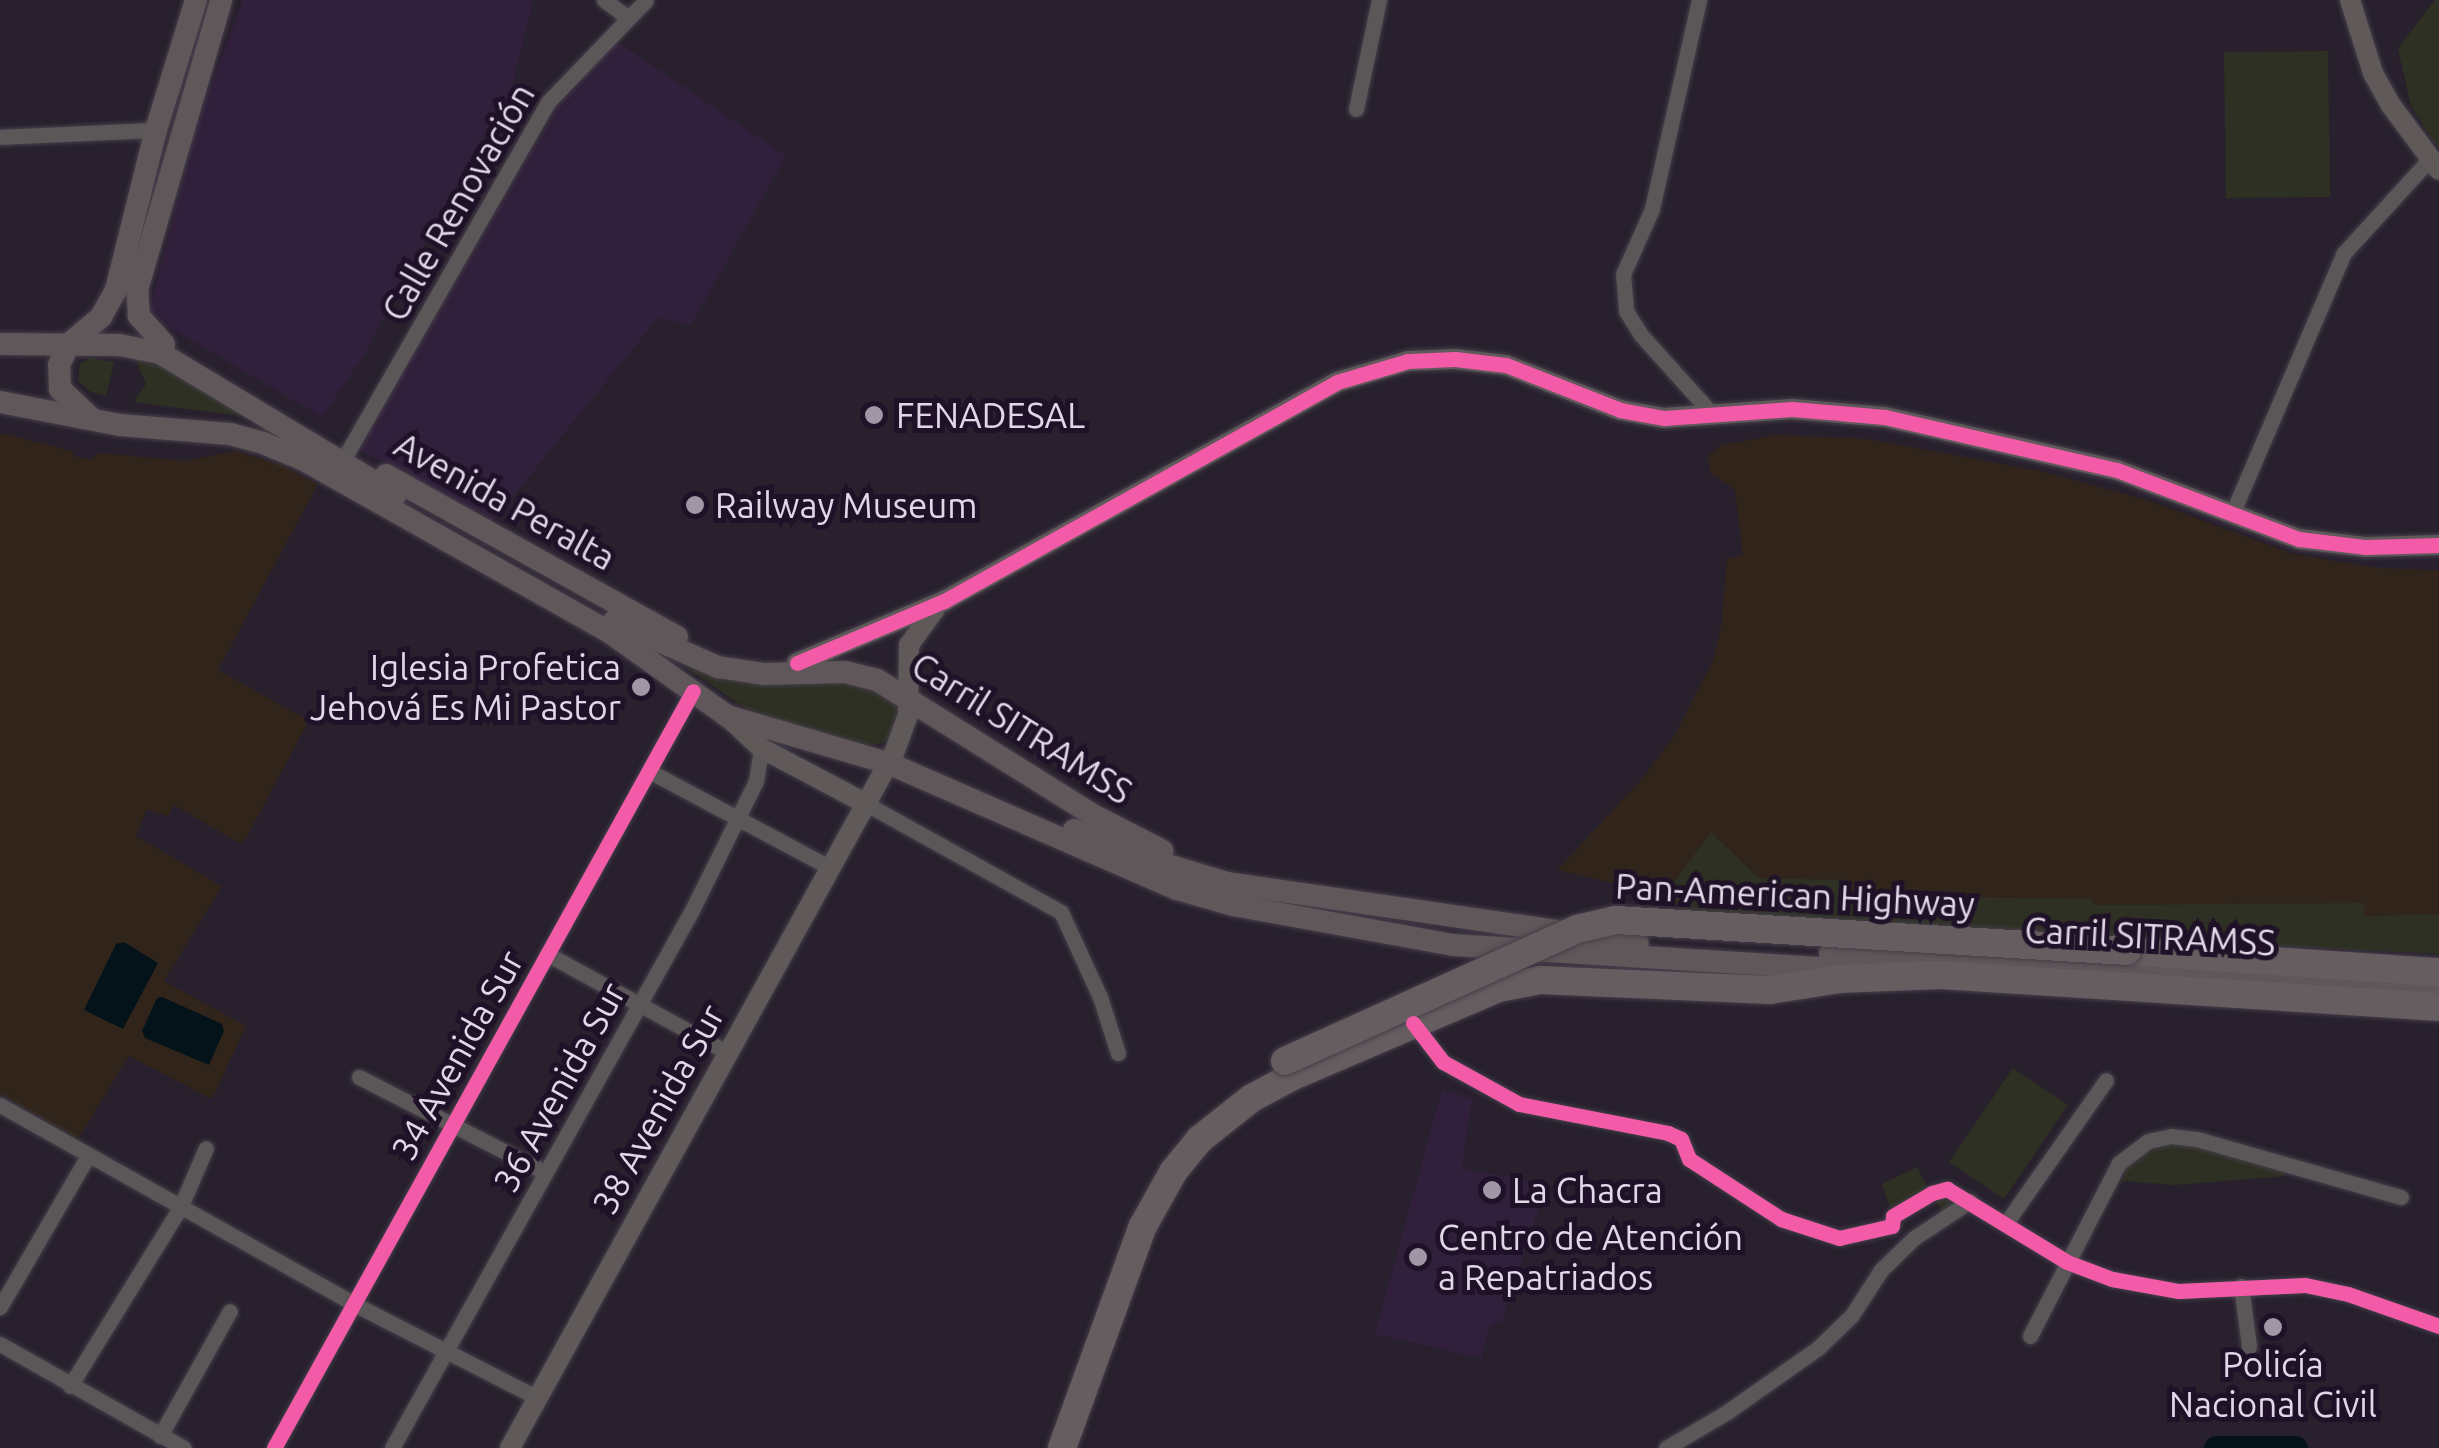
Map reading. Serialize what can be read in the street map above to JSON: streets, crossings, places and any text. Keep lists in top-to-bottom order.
{
  "streets": {
    "highway": ["Pan-American Highway"],
    "main road": ["Avenida Peralta", "Carril SITRAMSS"],
    "street": [
      "Calle Renovación",
      "34 Avenida Sur",
      "36 Avenida Sur",
      "38 Avenida Sur"
    ]
  },
  "crossings": [
    ["Calle Renovación", "Avenida Peralta"],
    ["Calle Renovación", "Carril SITRAMSS"],
    ["Avenida Peralta", "Carril SITRAMSS"],
    ["Avenida Peralta", "34 Avenida Sur"],
    ["Avenida Peralta", "36 Avenida Sur"],
    ["Avenida Peralta", "38 Avenida Sur"]
  ],
  "places": [
    "FENADESAL",
    "Railway Museum",
    "Iglesia Profetica Jehová Es Mi Pastor",
    "La Chacra",
    "Centro de Atención a Repatriados",
    "Policía Nacional Civil"
  ]
}
